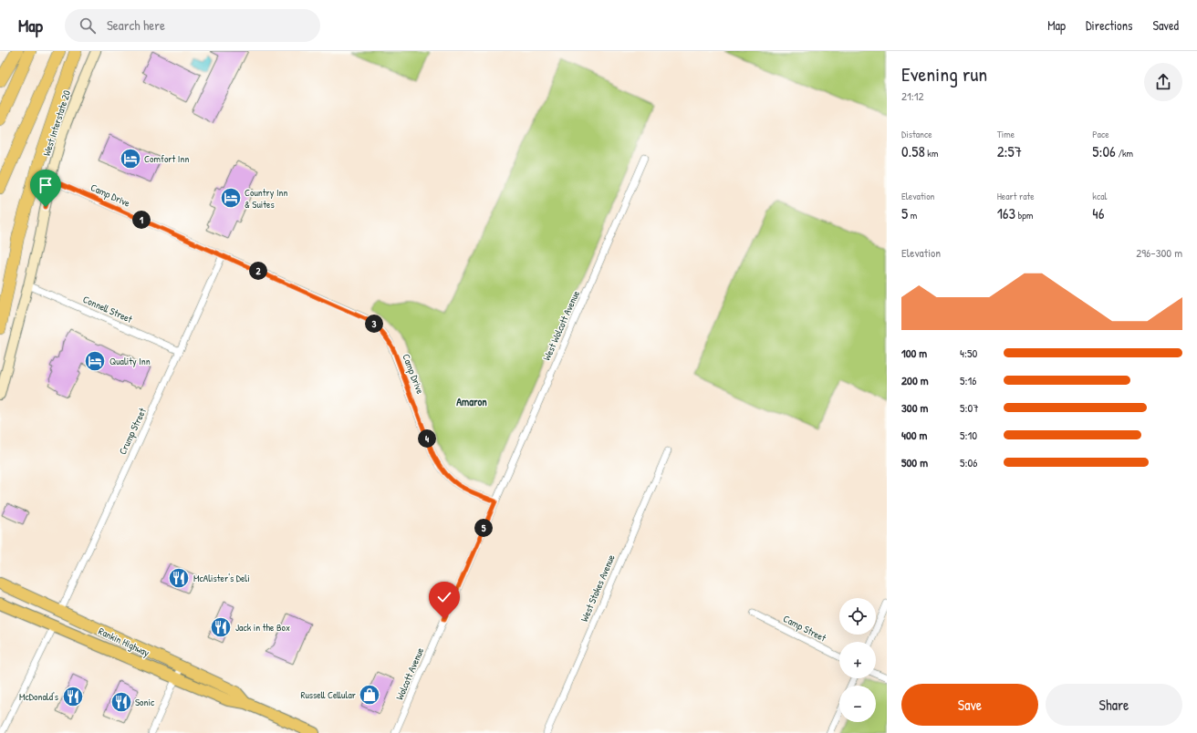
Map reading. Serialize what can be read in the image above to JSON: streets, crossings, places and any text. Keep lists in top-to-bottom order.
{
  "streets": {
    "highway": ["Rankin Highway"],
    "main road": ["West Interstate 20"],
    "street": [
      "Camp Drive",
      "Connell Street",
      "West Wolcott Avenue",
      "Crump Street",
      "West Stokes Avenue",
      "Camp Street",
      "Wolcott Avenue"
    ]
  },
  "crossings": [
    ["West Interstate 20", "Camp Drive"],
    ["West Interstate 20", "Connell Street"],
    ["Camp Drive", "West Wolcott Avenue"],
    ["Camp Drive", "Crump Street"],
    ["Camp Drive", "Wolcott Avenue"],
    ["Connell Street", "Crump Street"],
    ["West Wolcott Avenue", "Wolcott Avenue"],
    ["Crump Street", "Rankin Highway"]
  ],
  "districts": ["Amaron"],
  "places": {
    "hotel": ["Comfort Inn", "Country Inn & Suites", "Quality Inn"],
    "restaurant": [
      "McAlister's Deli",
      "Jack in the Box",
      "McDonald's",
      "Sonic"
    ],
    "shop": ["Russell Cellular"]
  },
  "page": {
    "header": "Map",
    "search": "Search here",
    "nav": ["Map", "Directions", "Saved"],
    "heading": ["Evening run", "21:12"],
    "stats": [
      ["Distance", "0.58 km"],
      ["Time", "2:57"],
      ["Pace", "5:06 /km"],
      ["Elevation", "5 m"],
      ["Heart rate", "163 bpm"],
      ["kcal", "46"]
    ],
    "pins": [
      "1",
      "2",
      "3",
      "4",
      "5"
    ],
    "chart": ["Elevation", "296–300 m"],
    "list": [
      {
        "name": "100 m",
        "note": "4:50"
      },
      {
        "name": "200 m",
        "note": "5:16"
      },
      {
        "name": "300 m",
        "note": "5:07"
      },
      {
        "name": "400 m",
        "note": "5:10"
      },
      {
        "name": "500 m",
        "note": "5:06"
      }
    ],
    "map_buttons": ["+", "−"],
    "buttons": ["Save", "Share"]
  }
}
